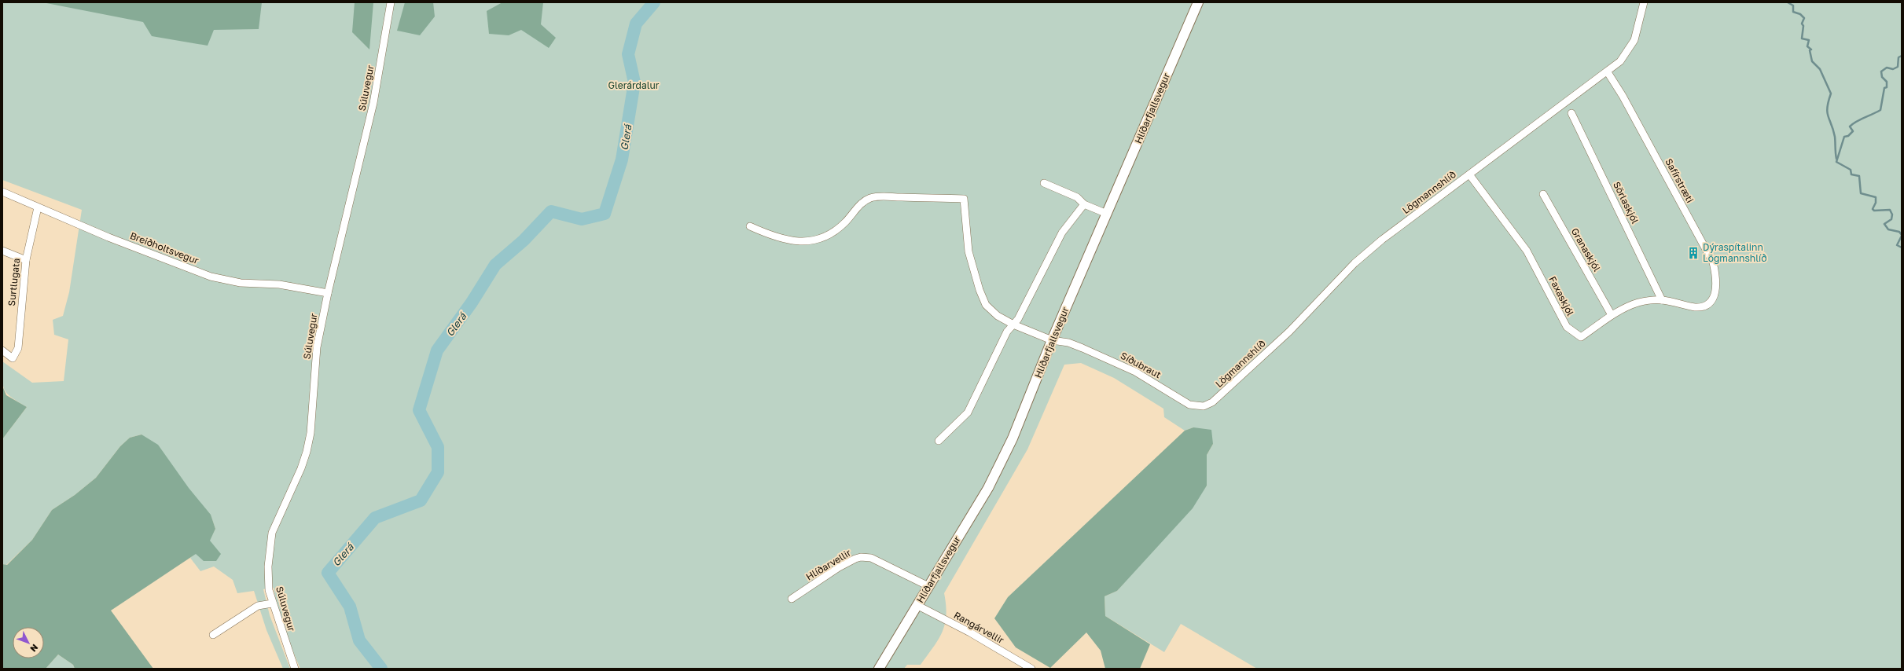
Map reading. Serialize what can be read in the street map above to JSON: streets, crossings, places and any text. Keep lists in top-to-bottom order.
{
  "streets": {
    "main road": ["Hlíðarfjallsvegur"],
    "street": [
      "Súluvegur",
      "Safírstræti",
      "Lögmannshlíð",
      "Sörlaskjól",
      "Breiðholtsvegur",
      "Granaskjól",
      "Surtlugata",
      "Faxaskjól",
      "Síðubraut",
      "Hlíðarvellir",
      "Rangárvellir"
    ]
  },
  "crossings": [
    ["Súluvegur", "Breiðholtsvegur"],
    ["Hlíðarfjallsvegur", "Síðubraut"],
    ["Hlíðarfjallsvegur", "Hlíðarvellir"],
    ["Hlíðarfjallsvegur", "Rangárvellir"],
    ["Safírstræti", "Lögmannshlíð"],
    ["Safírstræti", "Faxaskjól"],
    ["Lögmannshlíð", "Faxaskjól"],
    ["Lögmannshlíð", "Síðubraut"],
    ["Sörlaskjól", "Faxaskjól"],
    ["Breiðholtsvegur", "Surtlugata"],
    ["Granaskjól", "Faxaskjól"]
  ],
  "water": ["Glerá"],
  "parks": ["Glerárdalur"],
  "places": {
    "building": ["Dýraspítalinn Lögmannshlíð"]
  },
  "north": "bottom right"
}
